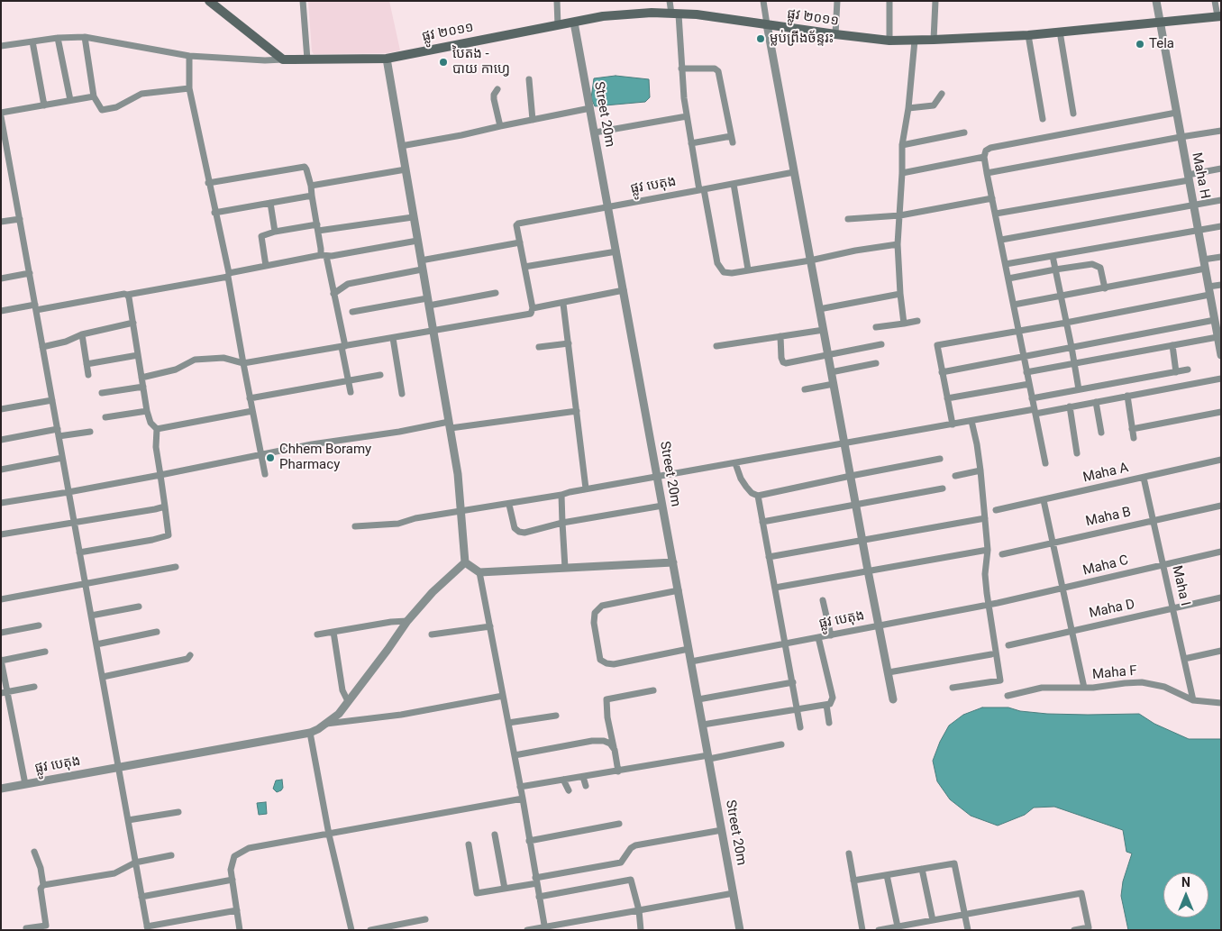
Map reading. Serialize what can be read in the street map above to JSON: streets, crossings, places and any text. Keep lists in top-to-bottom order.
{
  "streets": {
    "main road": ["ផ្លូវ ២០១១"],
    "street": [
      "Street 20m",
      "Maha H",
      "ផ្លូវ បេតុង",
      "Maha A",
      "Maha B",
      "Maha C",
      "Maha I",
      "Maha D",
      "Maha F"
    ]
  },
  "crossings": [
    ["ផ្លូវ ២០១១", "Street 20m"],
    ["ផ្លូវ ២០១១", "Maha H"],
    ["Street 20m", "ផ្លូវ បេតុង"],
    ["ផ្លូវ បេតុង", "Maha C"],
    ["Maha A", "Maha I"],
    ["Maha B", "Maha I"],
    ["Maha C", "Maha I"],
    ["Maha I", "Maha D"],
    ["Maha I", "Maha F"]
  ],
  "places": [
    "ម្លប់ព្រីងច័ន្ទរះ",
    "Tela",
    "បៃតង - បាយ កាហ្វេ",
    "Chhem Boramy Pharmacy"
  ],
  "north": "top"
}
